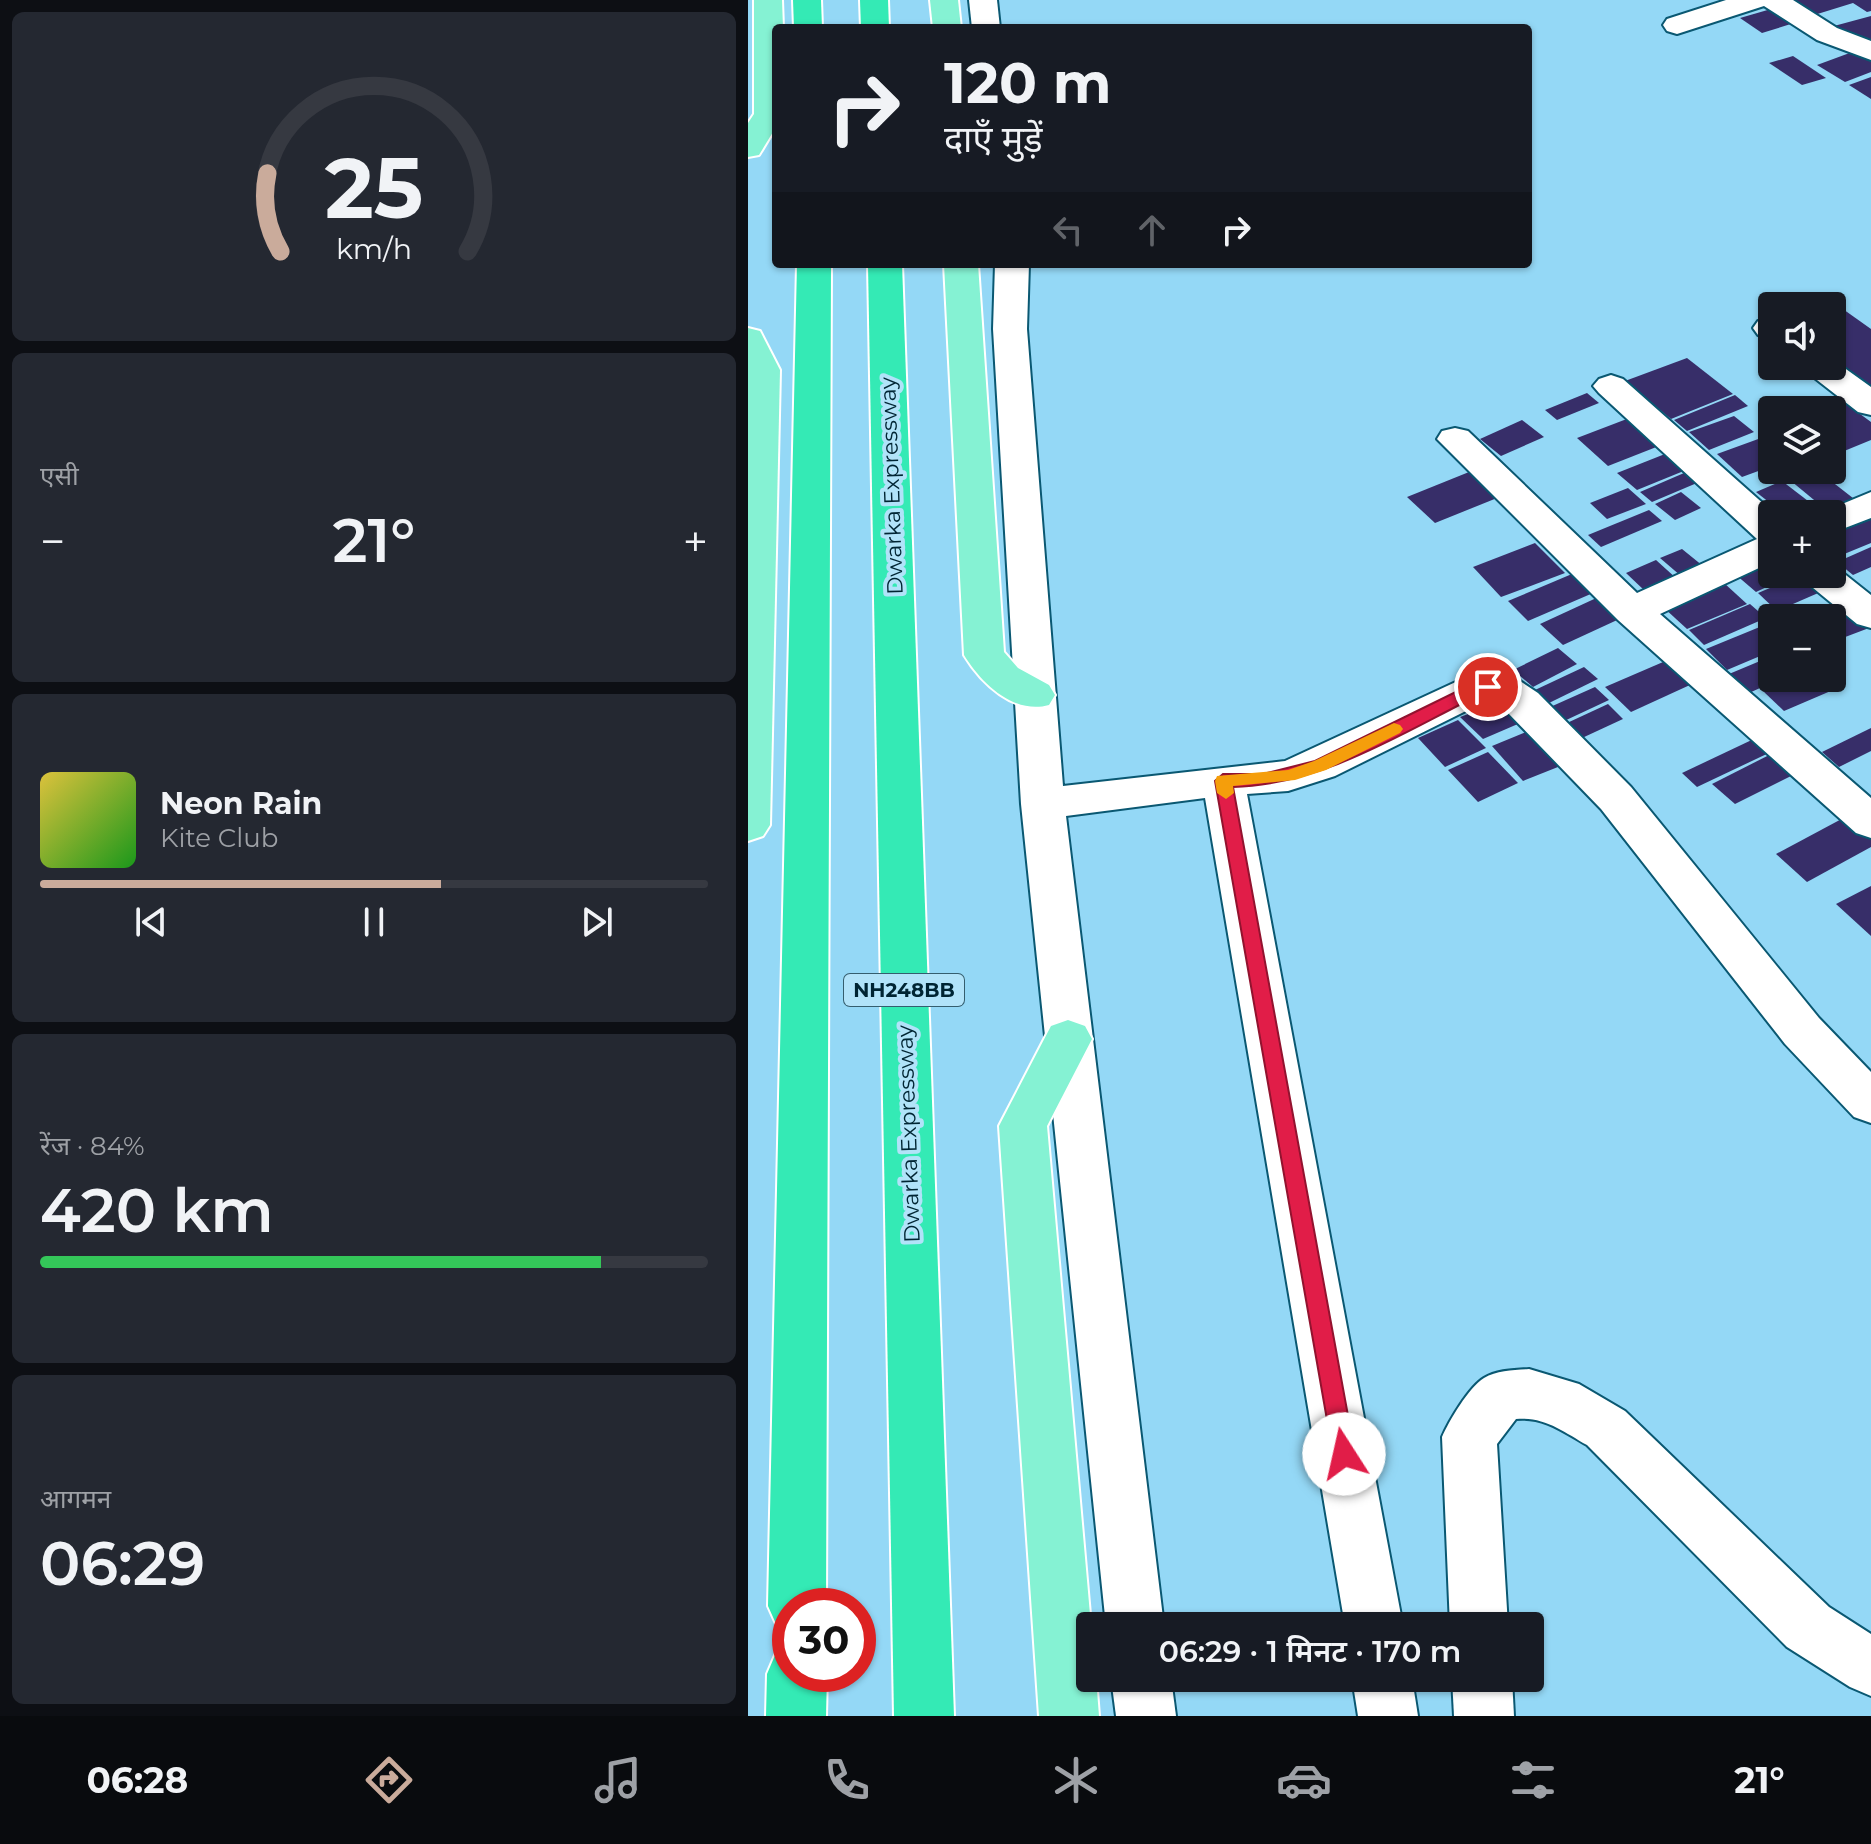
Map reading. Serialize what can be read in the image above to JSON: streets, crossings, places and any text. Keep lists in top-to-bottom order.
{
  "streets": {
    "highway": ["Dwarka Expressway", "NH248BB"]
  },
  "page": {
    "turn": ["120 m", "दाएँ मुड़ें"],
    "map_buttons": ["+", "−"],
    "tile": [
      "एसी",
      ["रेंज · 84%", "420 km"],
      ["आगमन", "06:29"]
    ],
    "heat": ["−", "21°", "+"],
    "song": ["Neon Rain", "Kite Club"],
    "limit": "30",
    "trip": "06:29 · 1 मिनट · 170 m",
    "tabs": ["06:28", "21°"],
    "gauge": ["25", "km/h"]
  }
}
